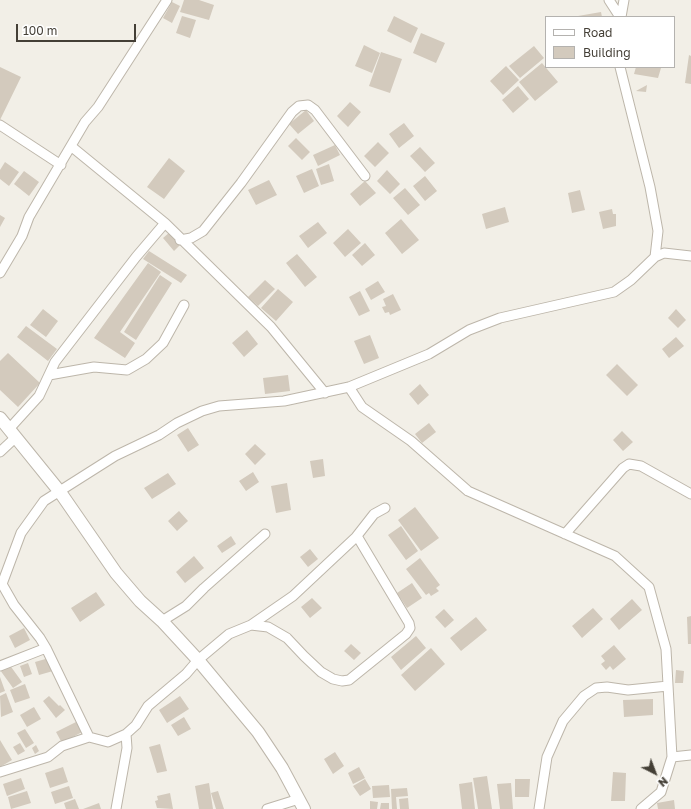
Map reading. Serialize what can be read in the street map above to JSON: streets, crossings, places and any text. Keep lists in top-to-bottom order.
{
  "legend": ["Road", "Building"],
  "scale_bar": "100 m",
  "north": "bottom right"
}
